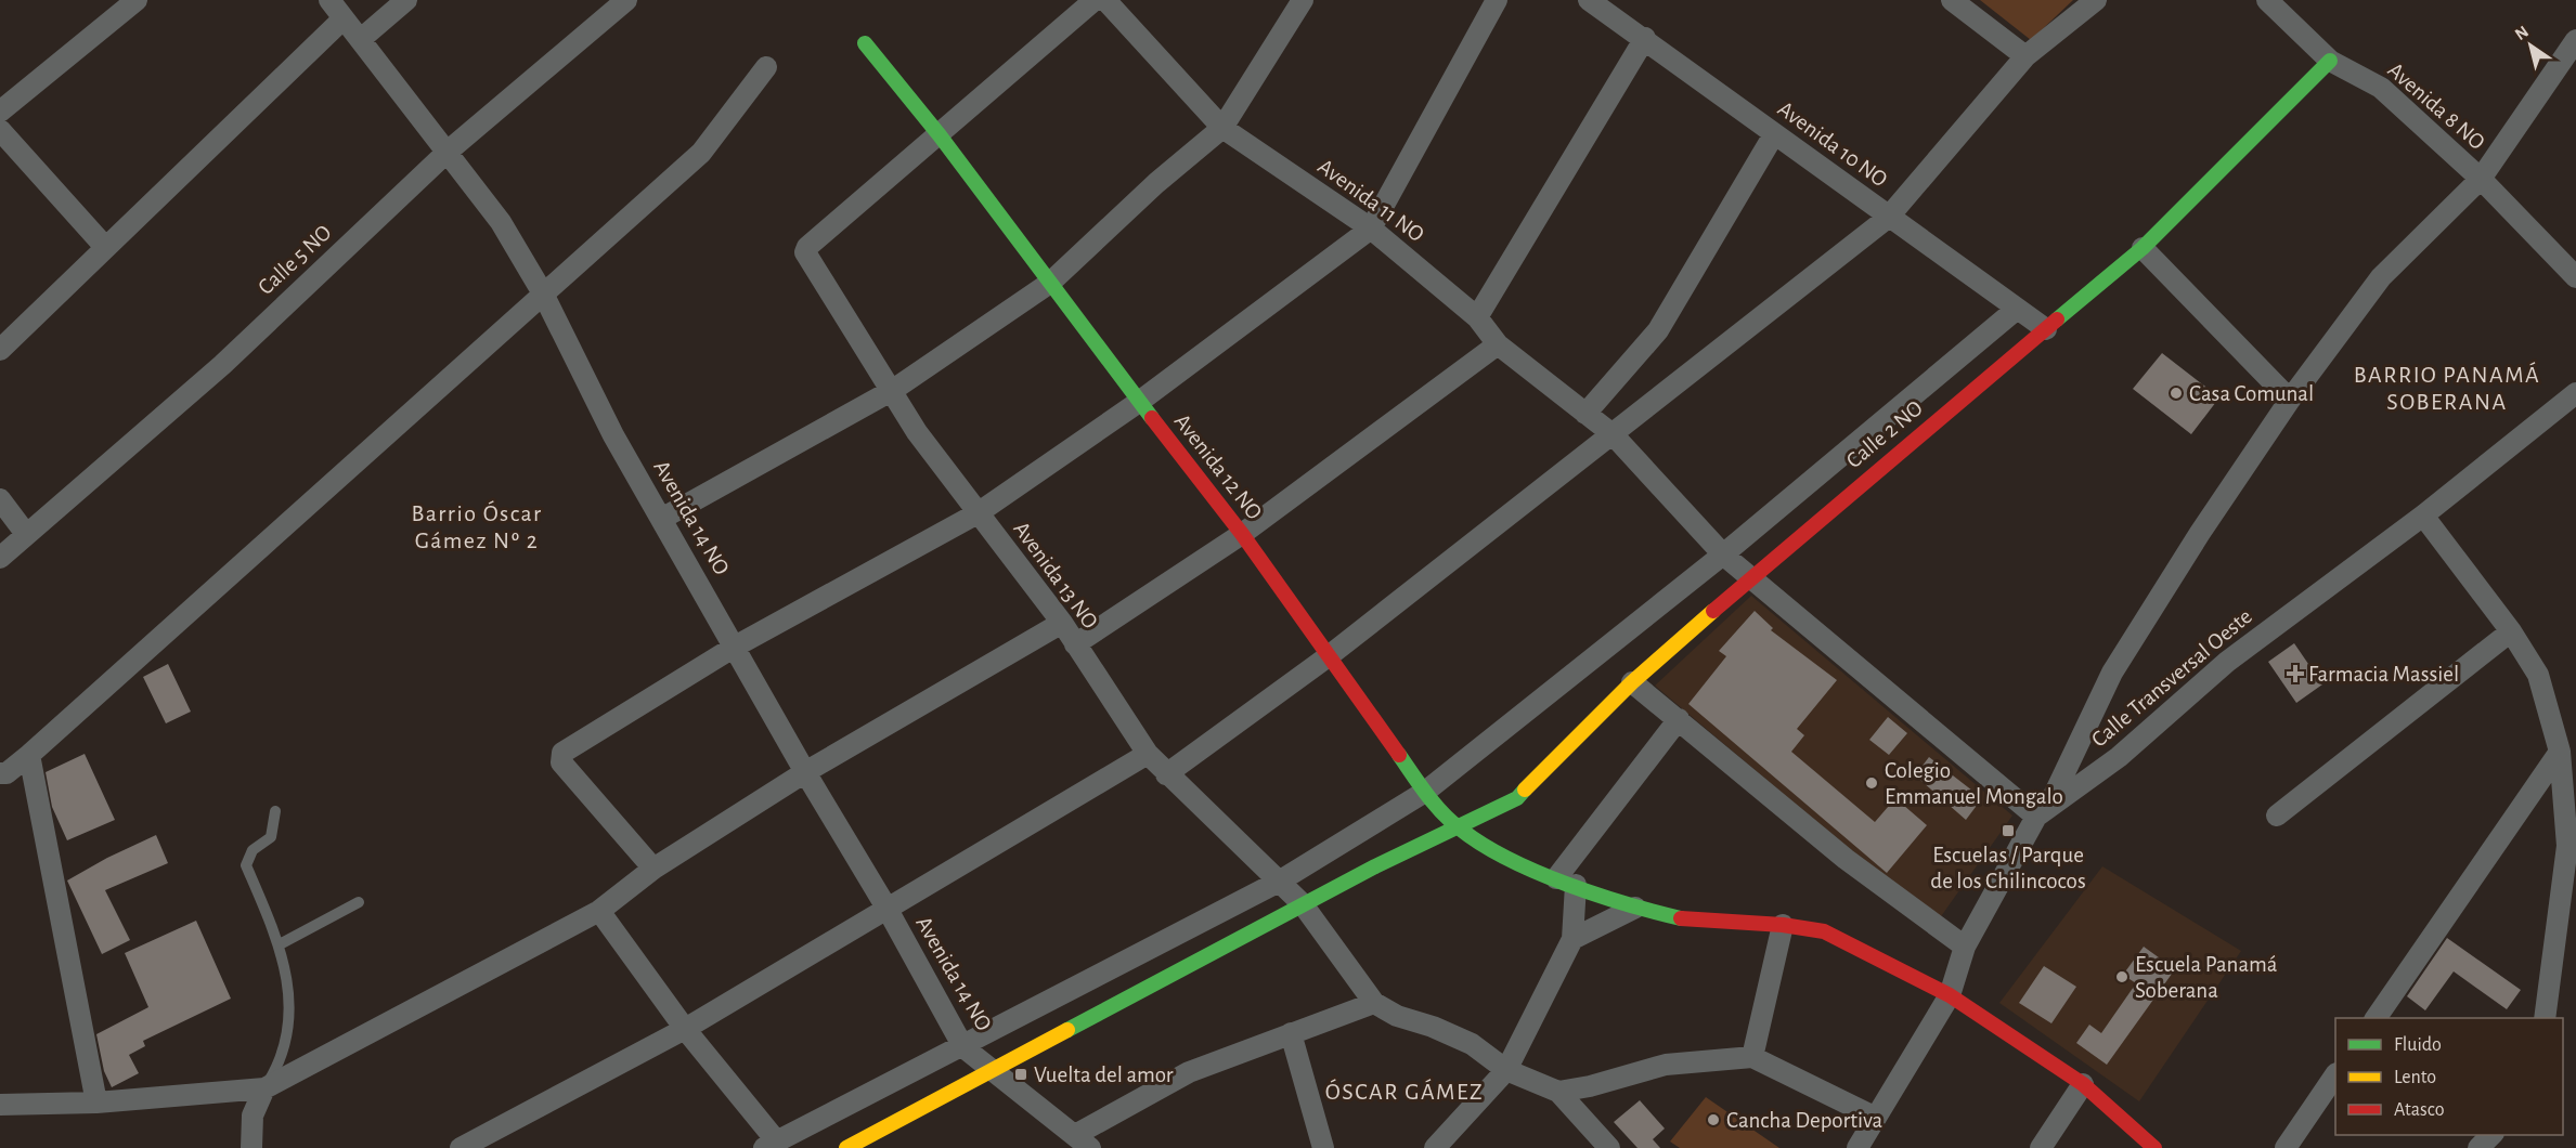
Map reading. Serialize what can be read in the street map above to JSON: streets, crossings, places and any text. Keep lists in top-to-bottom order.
{
  "streets": {
    "street": [
      "Avenida 8 NO",
      "Avenida 10 NO",
      "Avenida 11 NO",
      "Calle 5 NO",
      "Calle 2 NO",
      "Avenida 12 NO",
      "Avenida 14 NO",
      "Avenida 13 NO",
      "Calle Transversal Oeste"
    ]
  },
  "crossings": [
    ["Avenida 8 NO", "Calle 2 NO"],
    ["Avenida 10 NO", "Calle 2 NO"],
    ["Avenida 11 NO", "Calle 2 NO"],
    ["Avenida 11 NO", "Calle Transversal Oeste"],
    ["Calle 5 NO", "Avenida 14 NO"],
    ["Calle 2 NO", "Avenida 12 NO"],
    ["Calle 2 NO", "Avenida 14 NO"],
    ["Calle 2 NO", "Avenida 13 NO"],
    ["Avenida 12 NO", "Avenida 13 NO"],
    ["Avenida 12 NO", "Calle Transversal Oeste"]
  ],
  "districts": ["BARRIO PANAMÁ SOBERANA", "Barrio Óscar Gámez Nº 2", "ÓSCAR GÁMEZ"],
  "places": {
    "other": [
      "Casa Comunal",
      "Colegio Emmanuel Mongalo",
      "Escuela Panamá Soberana",
      "Cancha Deportiva"
    ],
    "health": ["Farmacia Massiel"],
    "transit": ["Escuelas / Parque de los Chilincocos", "Vuelta del amor"]
  },
  "legend": ["Fluido", "Lento", "Atasco"],
  "north": "top left"
}
